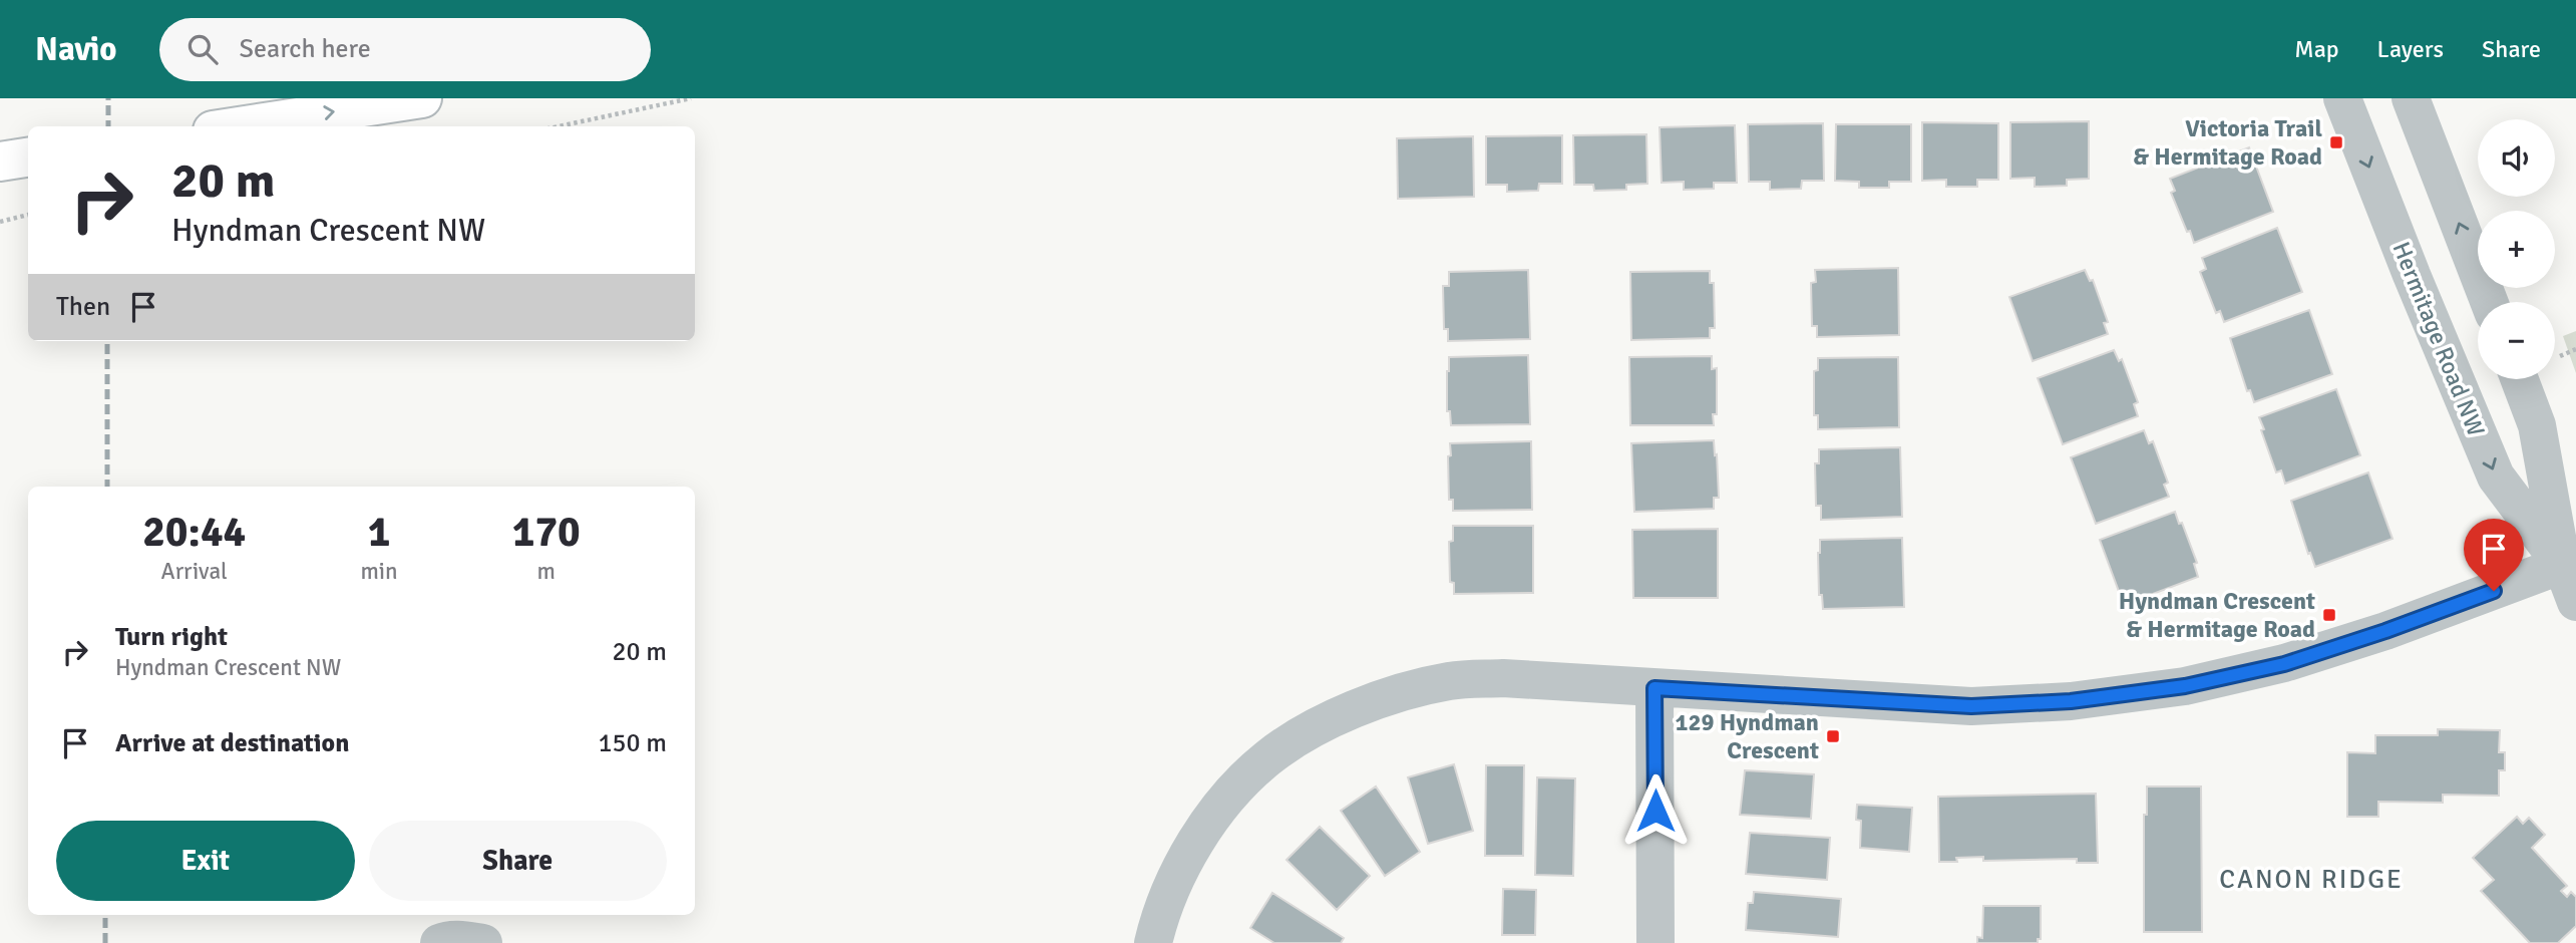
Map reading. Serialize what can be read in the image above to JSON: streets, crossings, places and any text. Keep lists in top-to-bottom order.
{
  "streets": {
    "street": ["Hermitage Road NW"]
  },
  "districts": ["CANON RIDGE"],
  "places": {
    "transit": ["Victoria Trail & Hermitage Road", "Hyndman Crescent & Hermitage Road", "129 Hyndman Crescent"]
  },
  "page": {
    "header": "Navio",
    "search": "Search here",
    "nav": ["Map", "Layers", "Share"],
    "map_buttons": ["+", "−"],
    "turn": ["20 m", "Hyndman Crescent NW"],
    "then": "Then",
    "eta": [
      "20:44",
      "Arrival",
      "1",
      "min",
      "170",
      "m"
    ],
    "list": [
      {
        "name": "Turn right",
        "note": "Hyndman Crescent NW",
        "value": "20 m"
      },
      {
        "name": "Arrive at destination",
        "value": "150 m"
      }
    ],
    "buttons": ["Exit", "Share"]
  }
}
